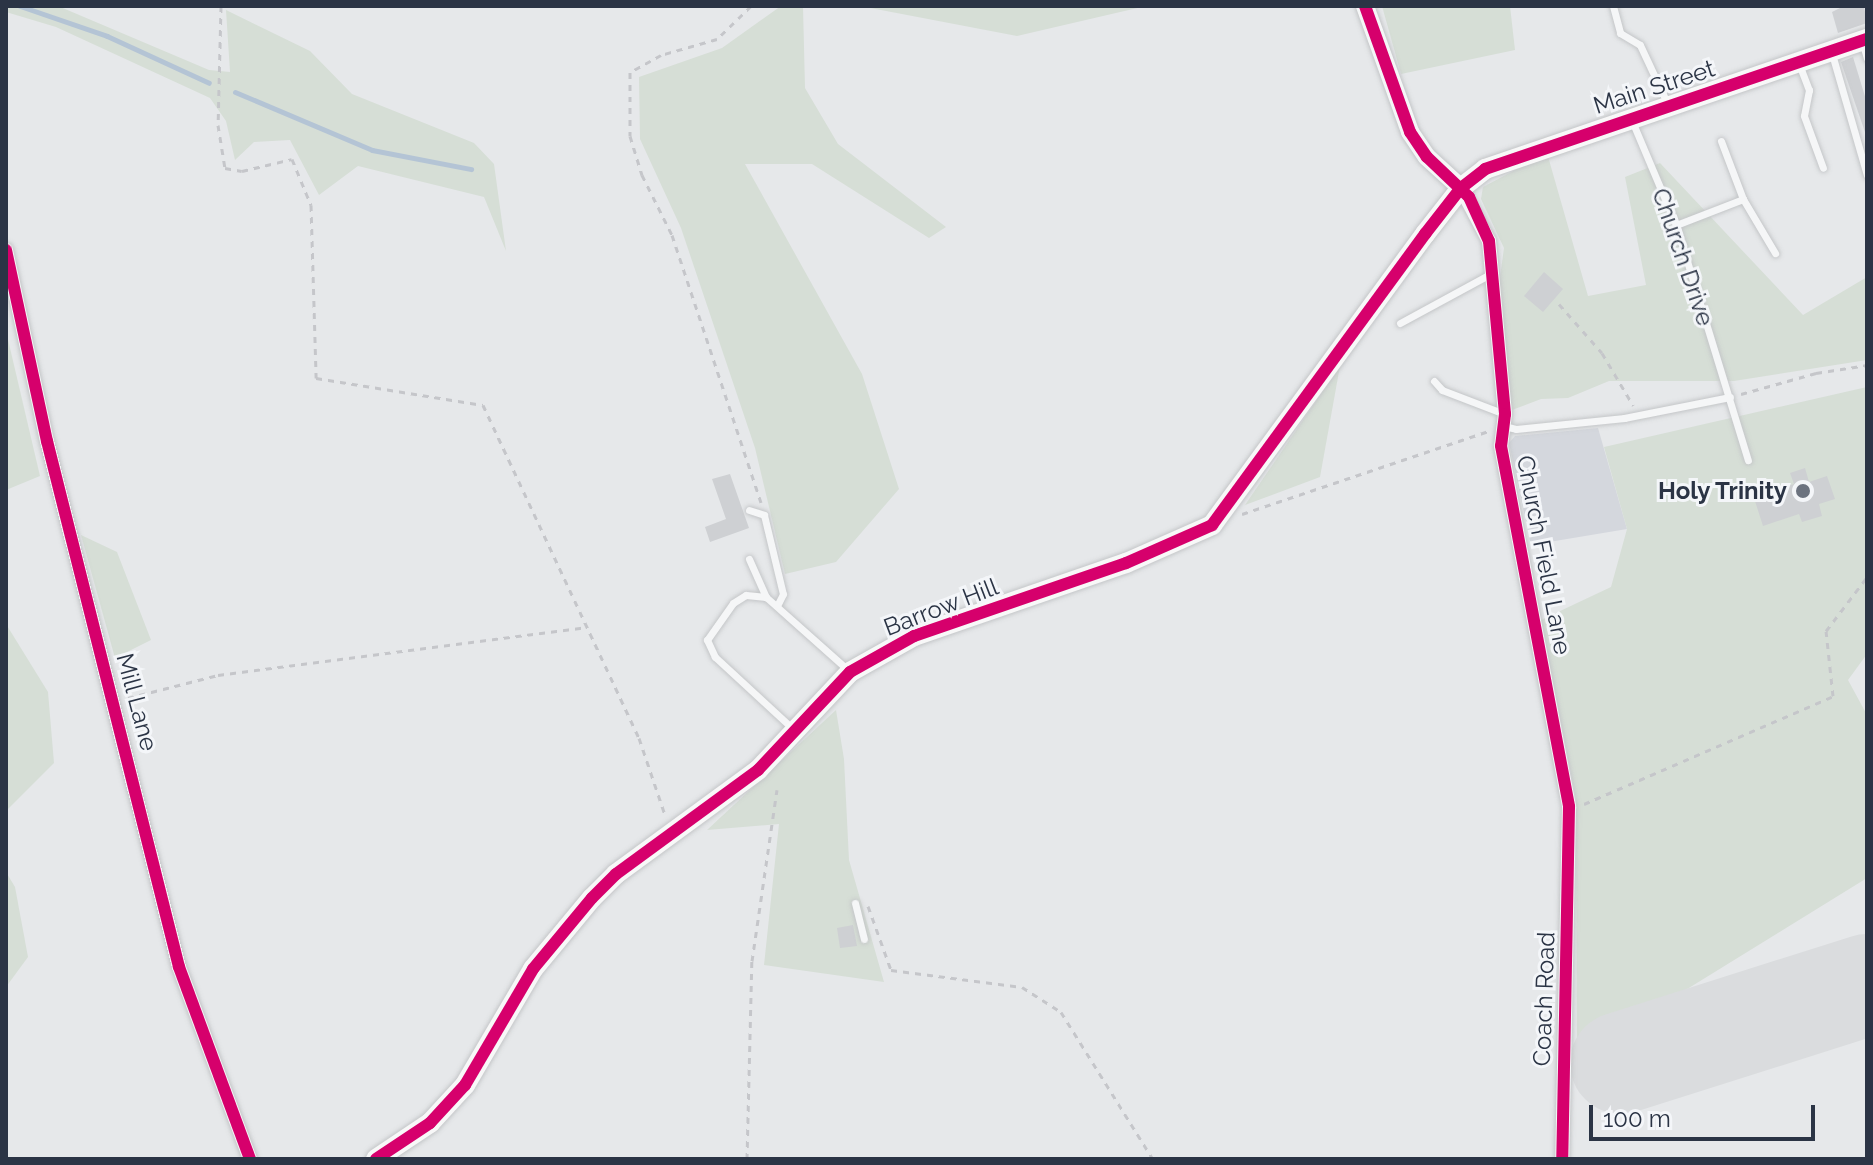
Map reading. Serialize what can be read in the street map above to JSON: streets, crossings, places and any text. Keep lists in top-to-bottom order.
{
  "streets": {
    "main road": ["Main Street", "Barrow Hill"],
    "street": ["Church Field Lane", "Mill Lane", "Coach Road"],
    "lane": ["Church Drive"]
  },
  "crossings": [
    ["Main Street", "Church Drive"],
    ["Main Street", "Church Field Lane"],
    ["Main Street", "Barrow Hill"],
    ["Church Field Lane", "Barrow Hill"],
    ["Church Field Lane", "Coach Road"]
  ],
  "places": ["Holy Trinity"],
  "scale_bar": "100 m"
}
